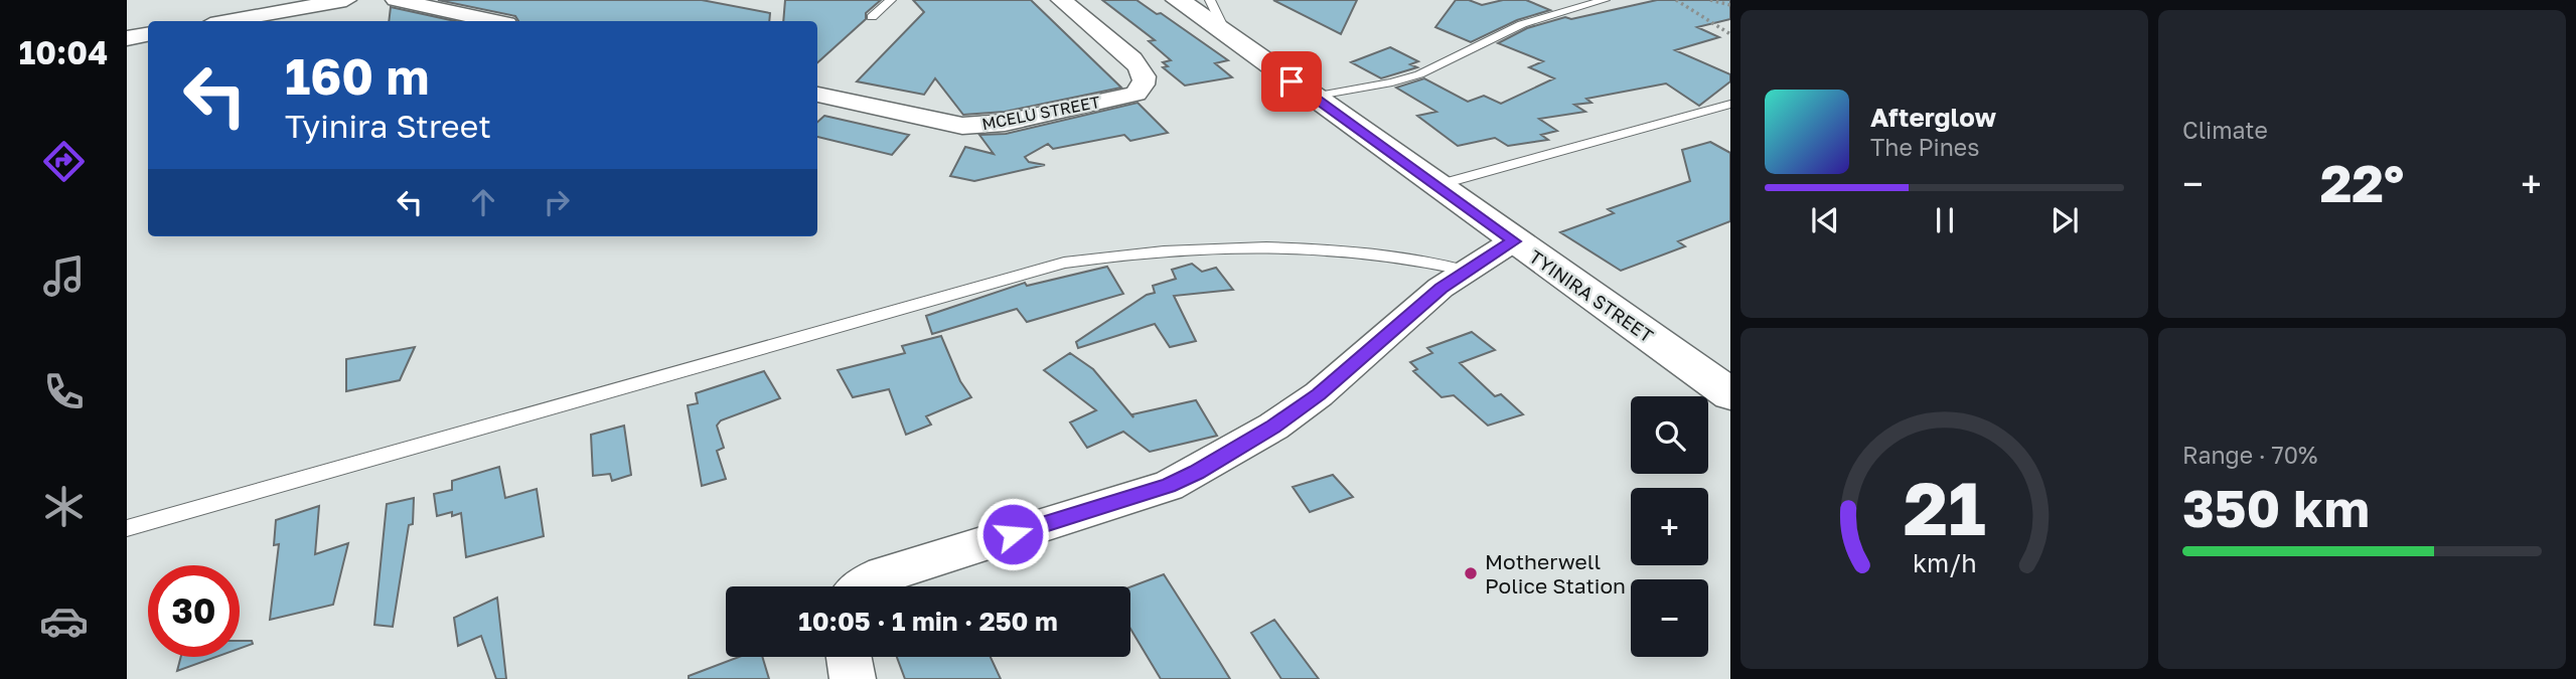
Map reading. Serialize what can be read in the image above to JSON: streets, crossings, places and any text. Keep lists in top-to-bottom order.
{
  "streets": {
    "street": ["MCELU STREET", "TYINIRA STREET"]
  },
  "places": ["Motherwell Police Station"],
  "page": {
    "tabs": "10:04",
    "tile": [
      "Climate",
      ["Range · 70%", "350 km"]
    ],
    "turn": ["160 m", "Tyinira Street"],
    "song": ["Afterglow", "The Pines"],
    "heat": ["−", "22°", "+"],
    "map_buttons": ["+", "−"],
    "limit": "30",
    "trip": "10:05 · 1 min · 250 m",
    "gauge": ["21", "km/h"]
  }
}
